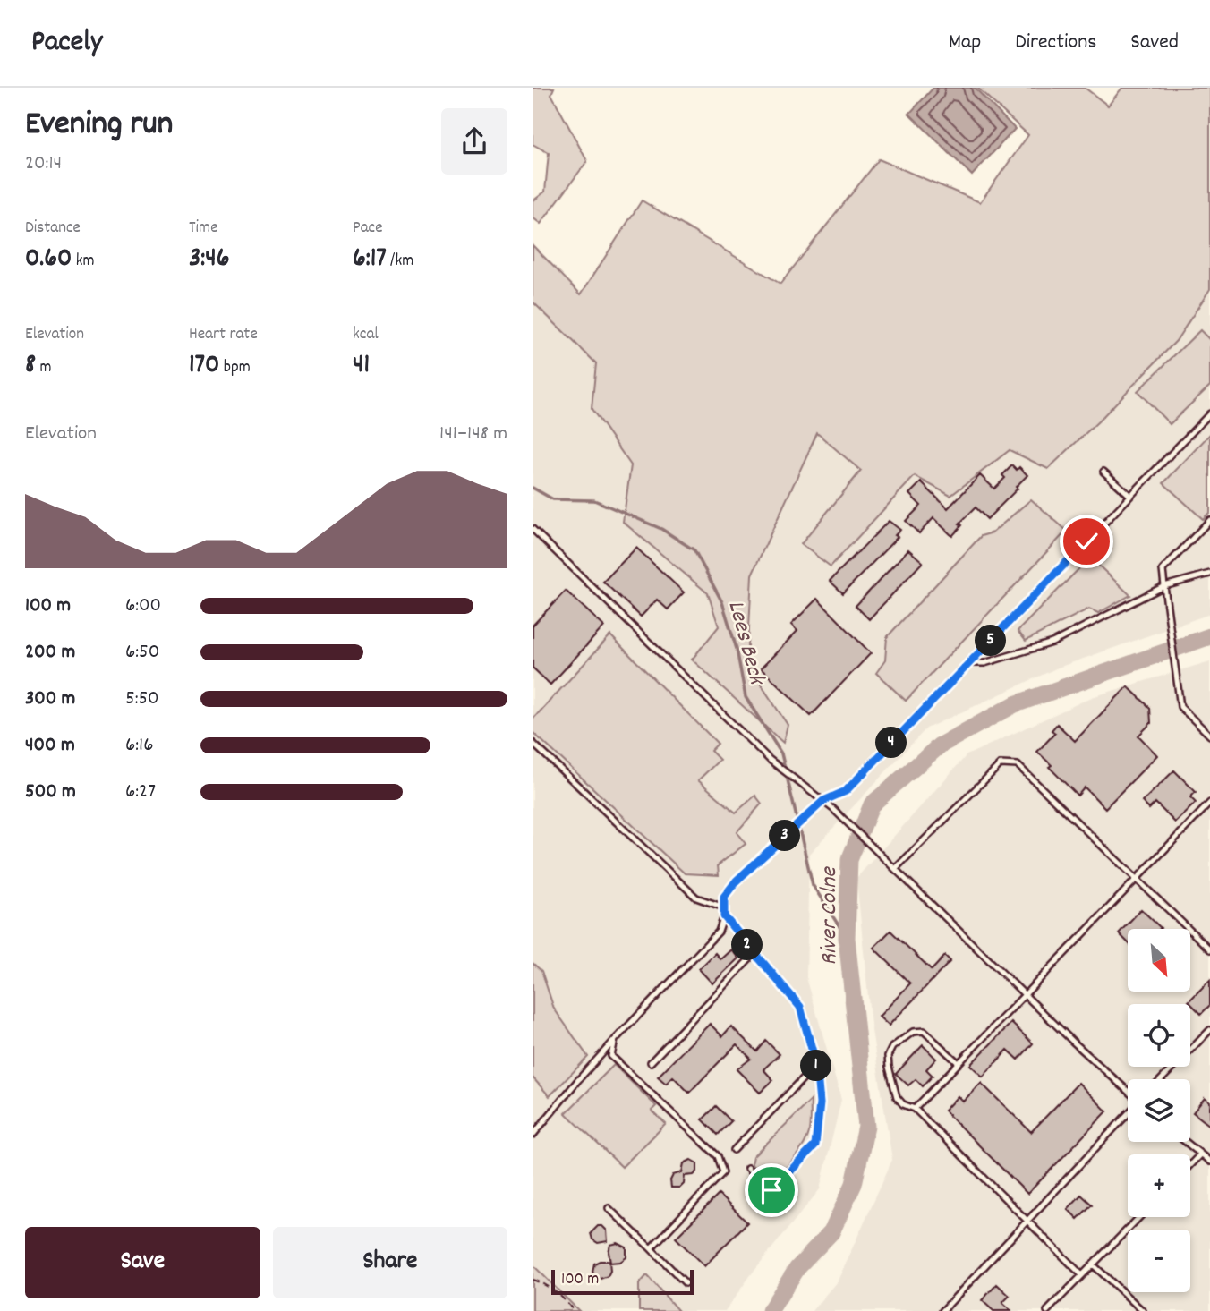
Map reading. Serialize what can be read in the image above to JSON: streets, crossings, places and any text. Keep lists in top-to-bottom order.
{
  "water": ["Lees Beck", "River Colne"],
  "scale_bar": "100 m",
  "north": "bottom right",
  "page": {
    "header": "Pacely",
    "nav": ["Map", "Directions", "Saved"],
    "heading": ["Evening run", "20:14"],
    "stats": [
      ["Distance", "0.60 km"],
      ["Time", "3:46"],
      ["Pace", "6:17 /km"],
      ["Elevation", "8 m"],
      ["Heart rate", "170 bpm"],
      ["kcal", "41"]
    ],
    "chart": ["Elevation", "141–148 m"],
    "list": [
      {
        "name": "100 m",
        "note": "6:00"
      },
      {
        "name": "200 m",
        "note": "6:50"
      },
      {
        "name": "300 m",
        "note": "5:50"
      },
      {
        "name": "400 m",
        "note": "6:16"
      },
      {
        "name": "500 m",
        "note": "6:27"
      }
    ],
    "pins": [
      "5",
      "4",
      "3",
      "2",
      "1"
    ],
    "map_buttons": ["+", "−"],
    "buttons": ["Save", "Share"],
    "scale": "100 m"
  }
}
